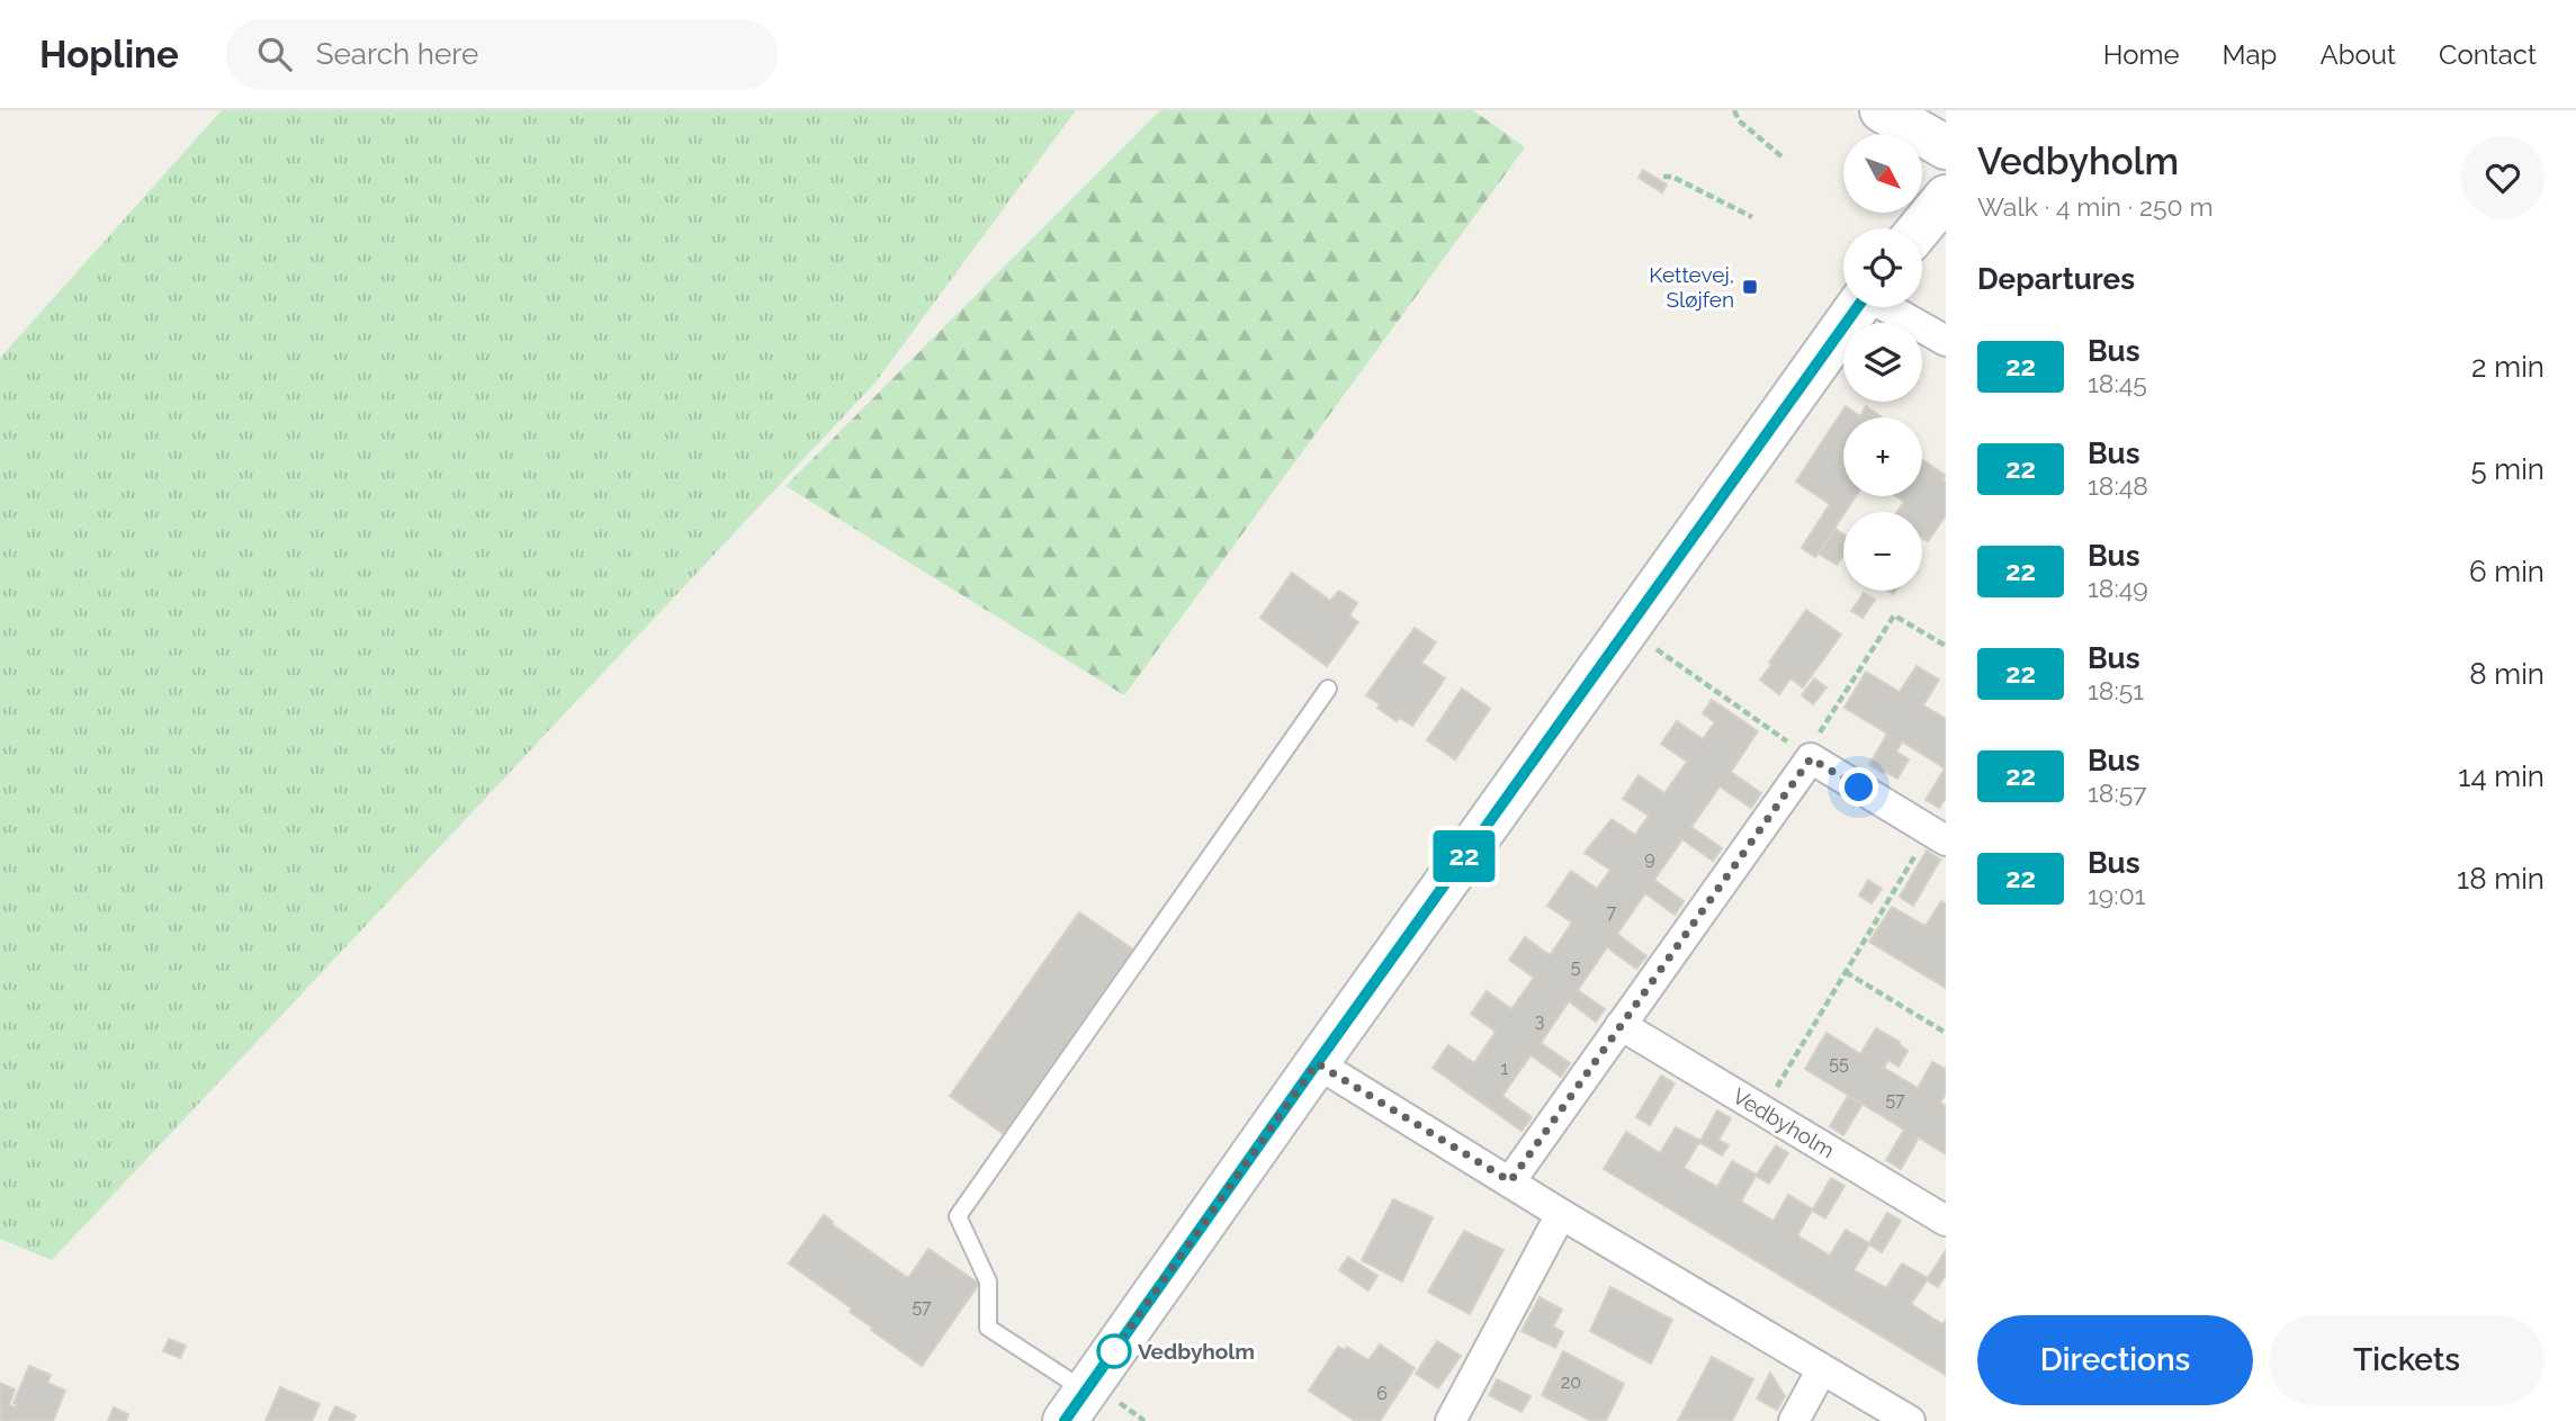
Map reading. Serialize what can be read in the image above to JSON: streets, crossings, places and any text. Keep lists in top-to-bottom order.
{
  "streets": {
    "street": ["Vedbyholm"]
  },
  "places": {
    "transit": ["Kettevej, Sløjfen"],
    "other": ["Vedbyholm"]
  },
  "lines": ["bus line 22"],
  "house_numbers": [
    "9",
    "7",
    "5",
    "3",
    "55",
    "1",
    "57",
    "57",
    "20",
    "6"
  ],
  "north": "bottom right",
  "page": {
    "header": "Hopline",
    "search": "Search here",
    "nav": [
      "Home",
      "Map",
      "About",
      "Contact"
    ],
    "on_map": "22",
    "heading": [
      ["Vedbyholm", "Walk · 4 min · 250 m"],
      "Departures"
    ],
    "map_buttons": ["+", "−"],
    "list": [
      {
        "mark": "22",
        "name": "Bus",
        "note": "18:45",
        "value": "2 min"
      },
      {
        "mark": "22",
        "name": "Bus",
        "note": "18:48",
        "value": "5 min"
      },
      {
        "mark": "22",
        "name": "Bus",
        "note": "18:49",
        "value": "6 min"
      },
      {
        "mark": "22",
        "name": "Bus",
        "note": "18:51",
        "value": "8 min"
      },
      {
        "mark": "22",
        "name": "Bus",
        "note": "18:57",
        "value": "14 min"
      },
      {
        "mark": "22",
        "name": "Bus",
        "note": "19:01",
        "value": "18 min"
      }
    ],
    "buttons": ["Directions", "Tickets"]
  }
}
